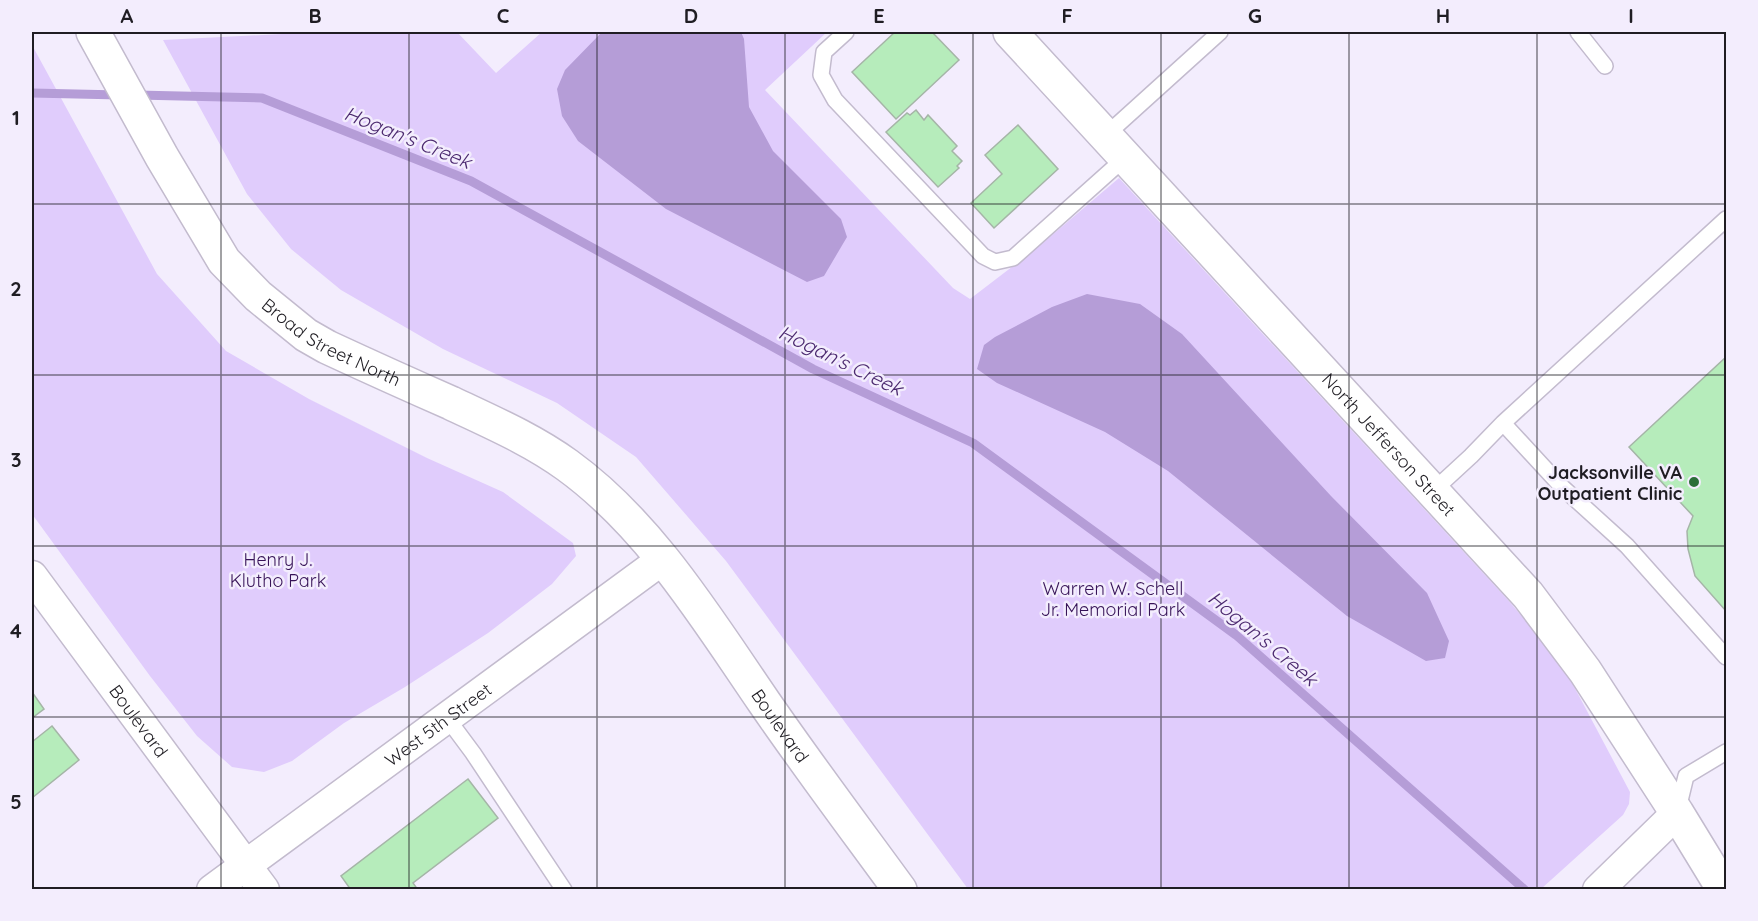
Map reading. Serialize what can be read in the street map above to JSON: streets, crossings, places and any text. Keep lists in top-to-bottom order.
{
  "streets": {
    "main road": ["Broad Street North", "North Jefferson Street", "Boulevard"],
    "street": ["West 5th Street"]
  },
  "crossings": [
    ["Broad Street North", "Boulevard"],
    ["Broad Street North", "West 5th Street"],
    ["Boulevard", "West 5th Street"]
  ],
  "water": ["Hogan's Creek"],
  "parks": ["Henry J. Klutho Park", "Warren W. Schell Jr. Memorial Park"],
  "places": ["Jacksonville VA Outpatient Clinic"],
  "grid": {
    "columns": [
      "A",
      "B",
      "C",
      "D",
      "E",
      "F",
      "G",
      "H",
      "I"
    ],
    "rows": [
      "1",
      "2",
      "3",
      "4",
      "5"
    ]
  }
}
